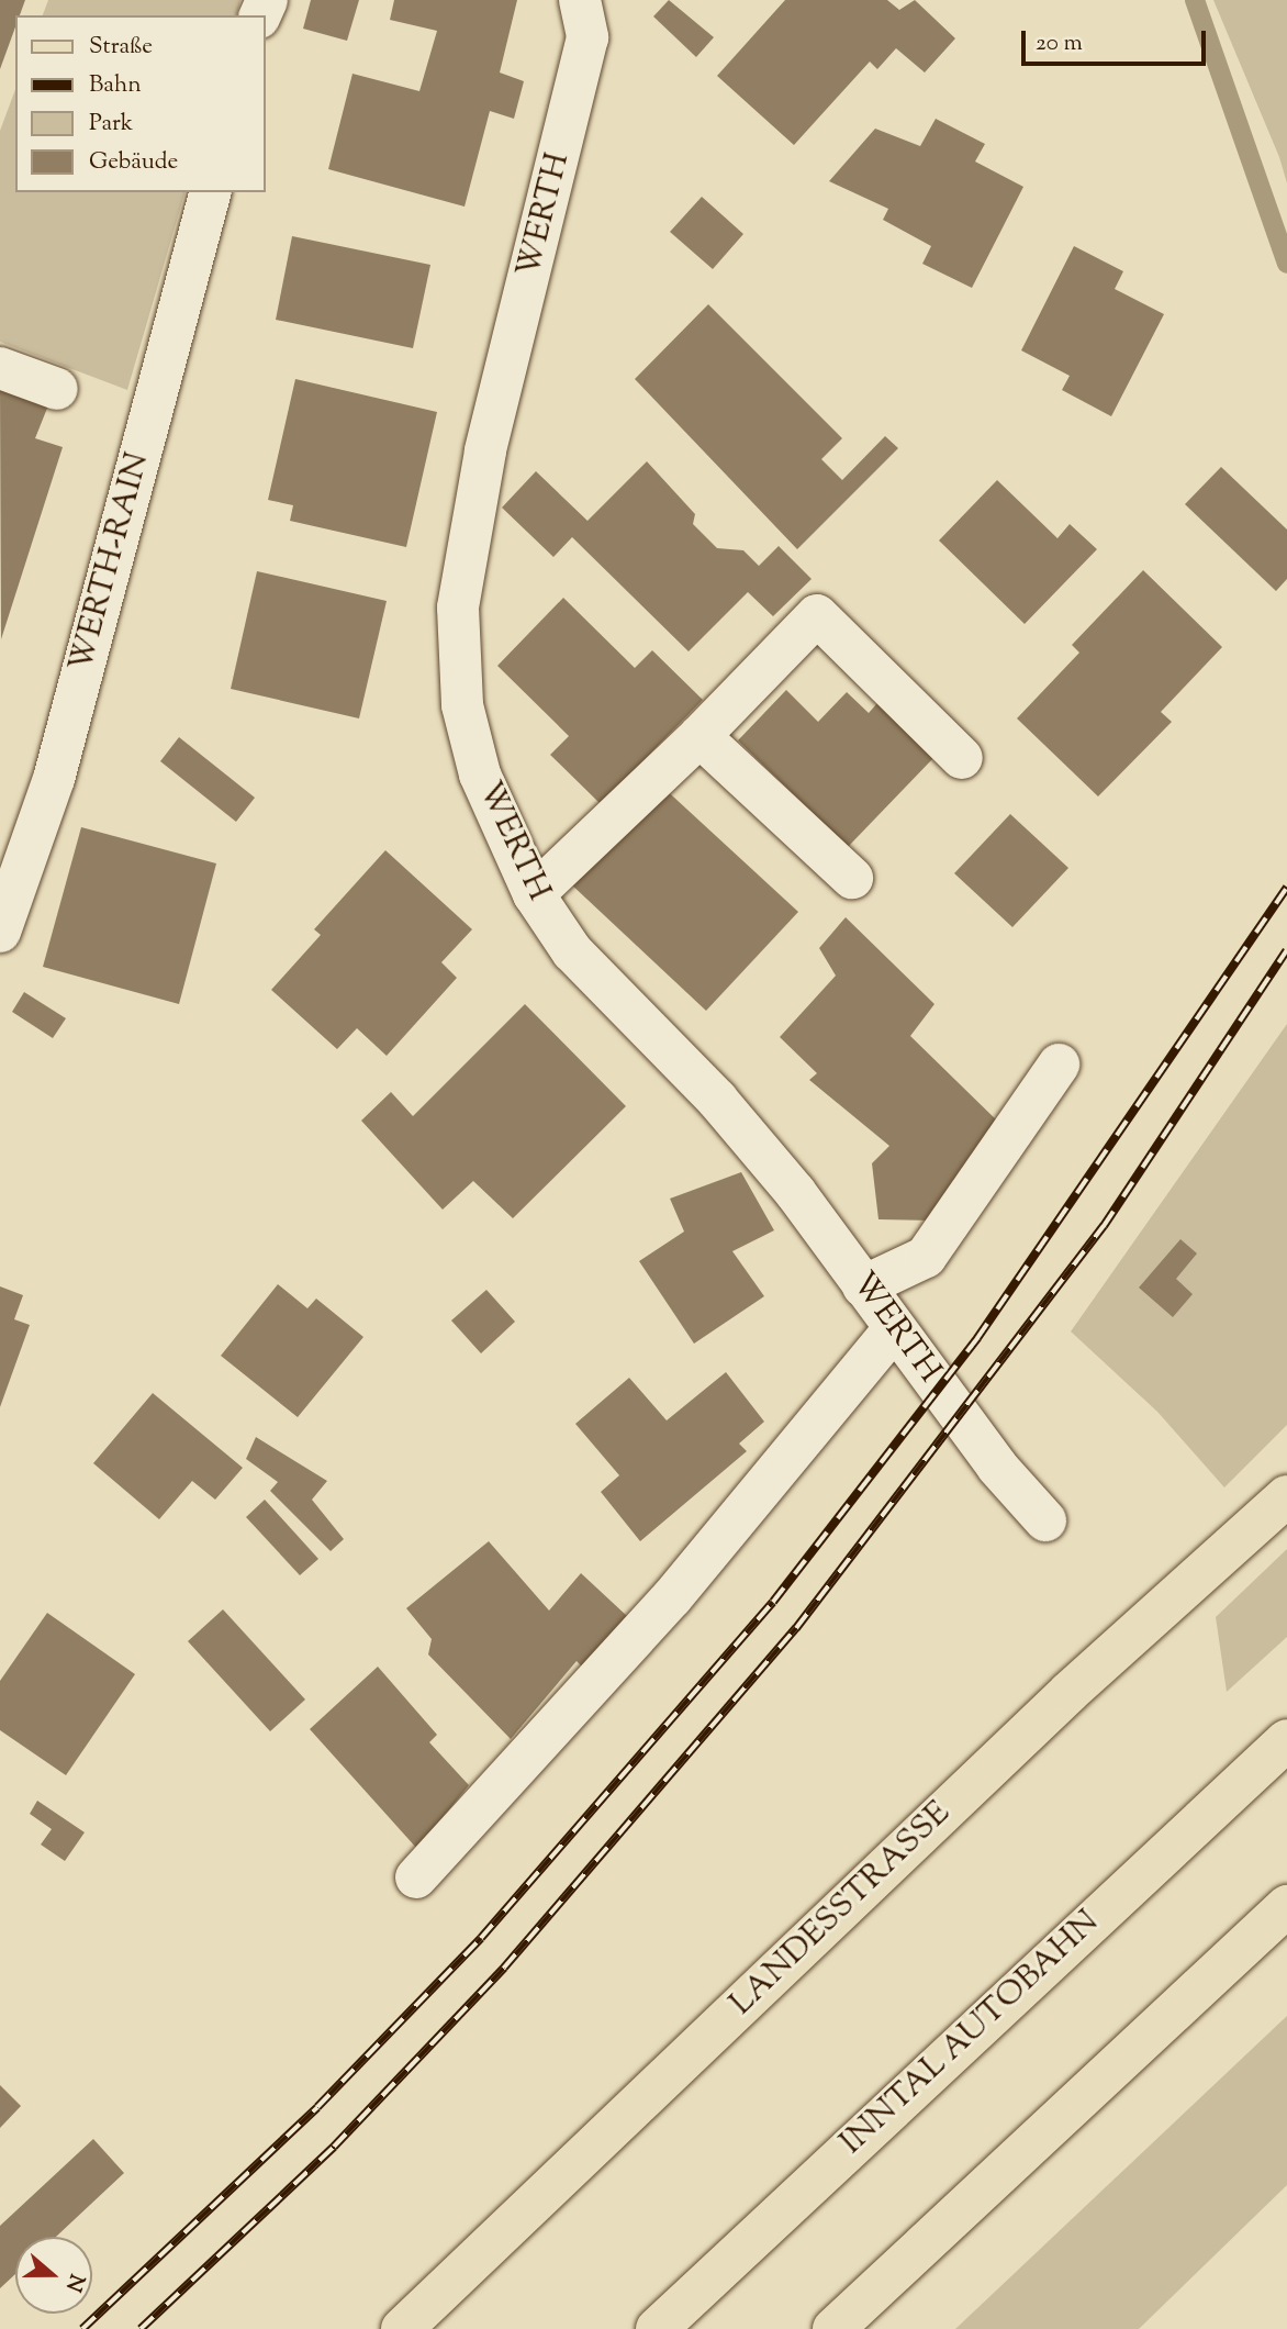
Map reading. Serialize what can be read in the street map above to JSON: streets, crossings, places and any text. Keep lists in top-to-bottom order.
{
  "streets": {
    "main road": ["LANDESSTRASSE", "INNTAL AUTOBAHN"],
    "street": ["WERTH", "WERTH-RAIN"]
  },
  "legend": [
    "Straße",
    "Bahn",
    "Park",
    "Gebäude"
  ],
  "scale_bar": "20 m",
  "north": "right"
}
